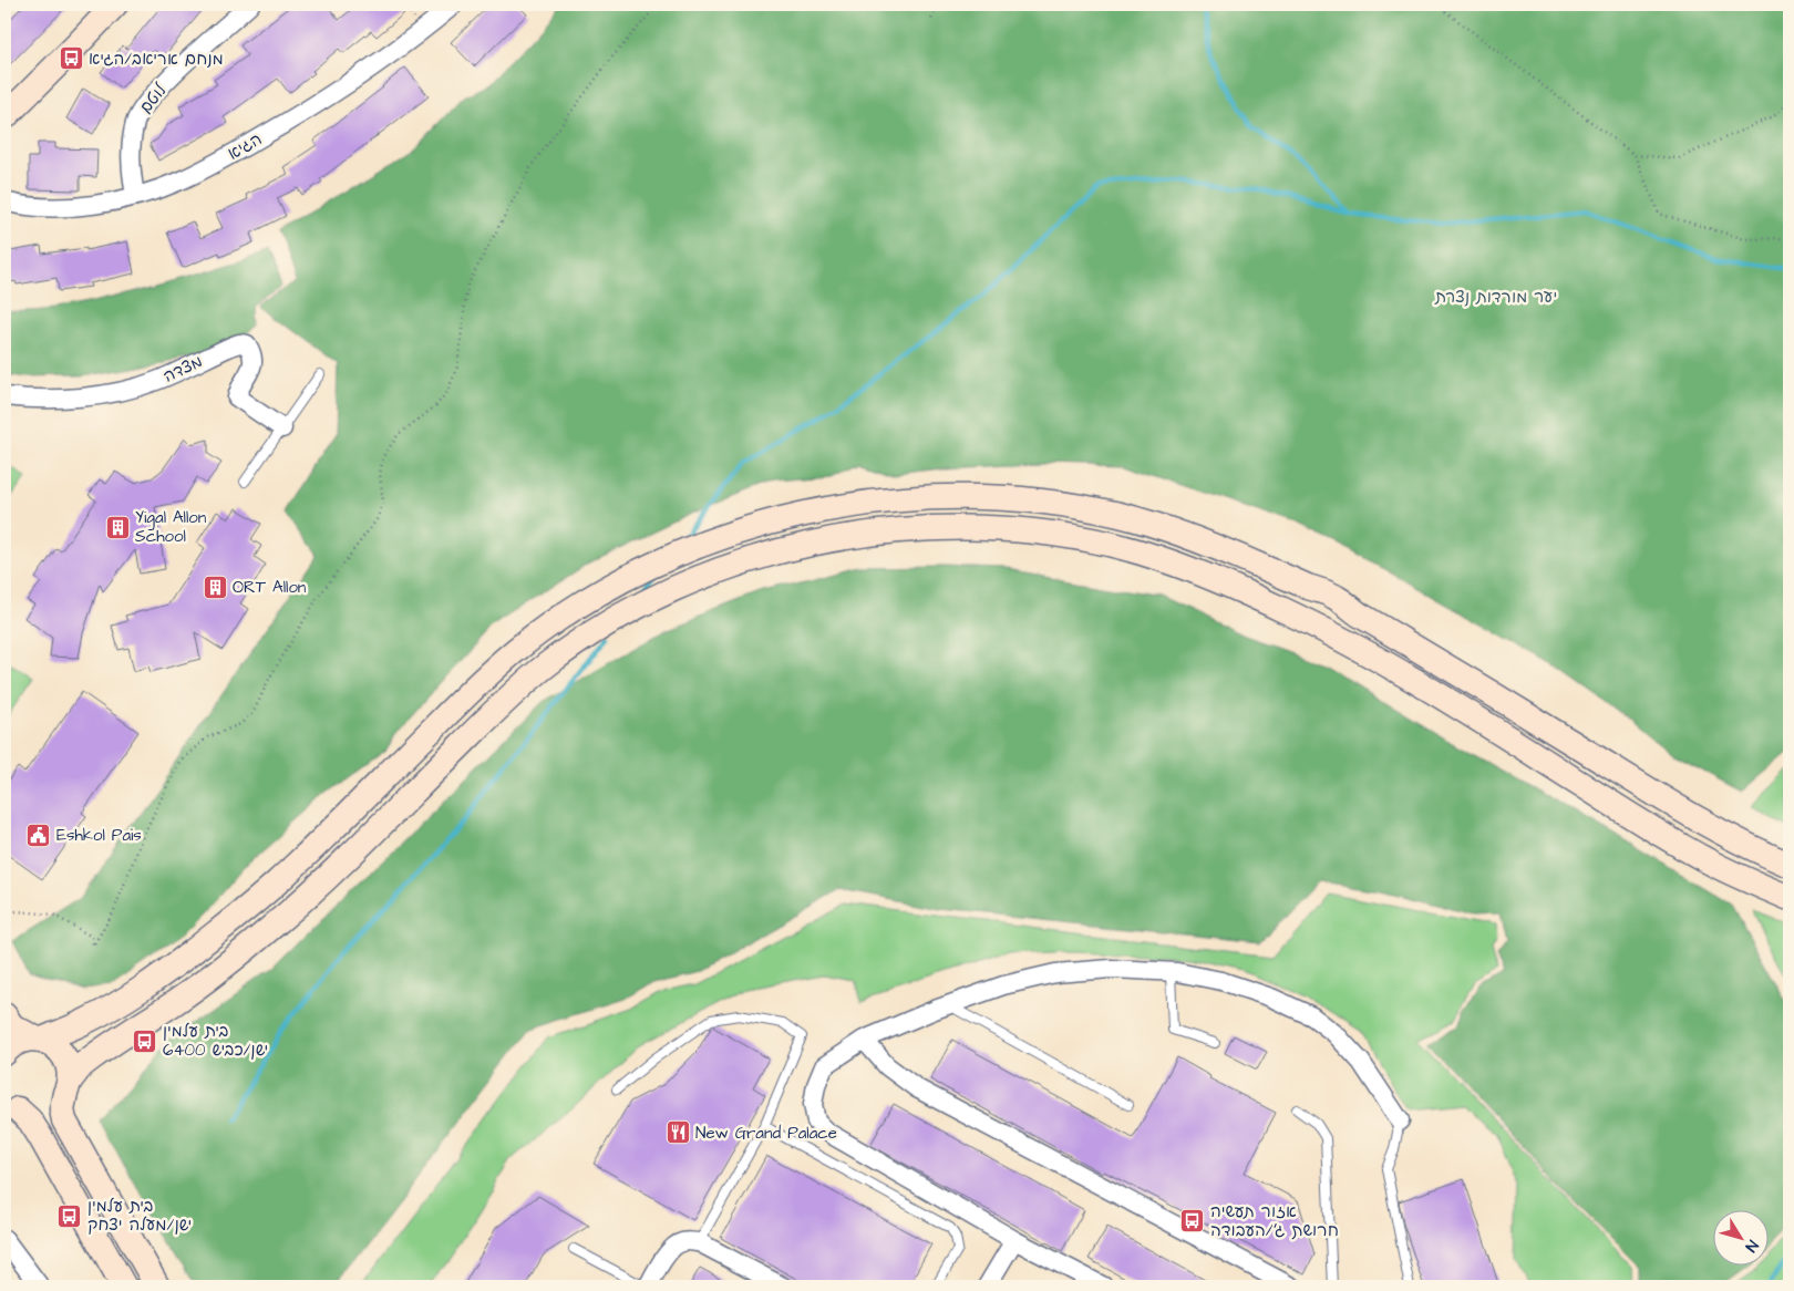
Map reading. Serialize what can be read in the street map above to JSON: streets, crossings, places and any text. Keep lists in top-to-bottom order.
{
  "streets": {
    "street": ["לוטם", "הגיא", "מצדה"]
  },
  "crossings": [
    ["לוטם", "הגיא"]
  ],
  "parks": ["יער מורדות נצרת"],
  "places": {
    "bus stop": [
      "מנחם אריאב/הגיא",
      "בית עלמין ישן/כביש 6400",
      "בית עלמין ישן/מעלה יצחק",
      "אזור תעשיה חרושת ג׳/העבודה"
    ],
    "building": ["Yigal Allon School", "ORT Allon"],
    "public building": ["Eshkol Pais"],
    "restaurant": ["New Grand Palace"]
  },
  "north": "bottom right"
}
